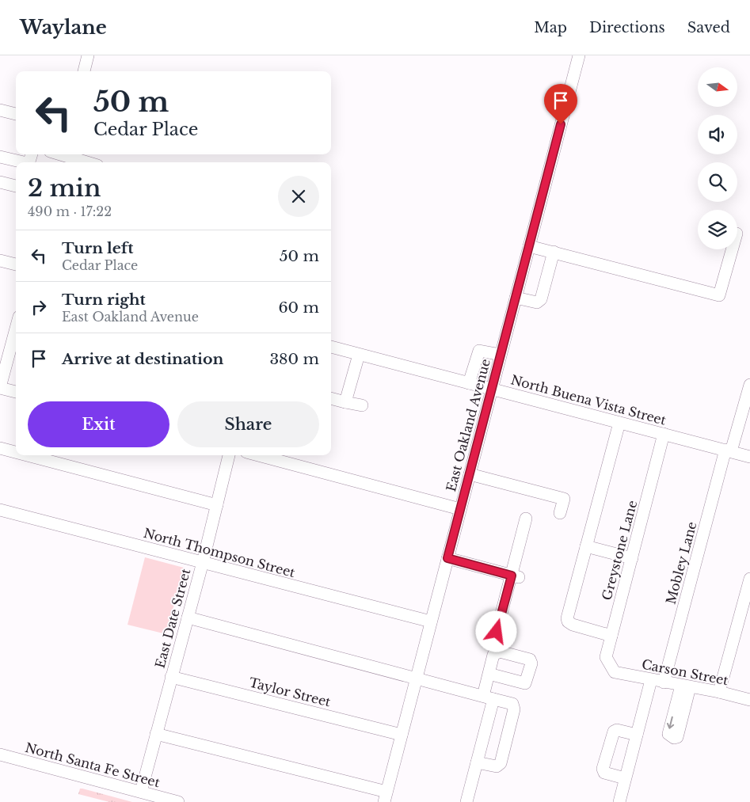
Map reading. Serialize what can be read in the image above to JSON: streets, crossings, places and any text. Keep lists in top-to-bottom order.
{
  "streets": {
    "street": [
      "North Buena Vista Street",
      "East Oakland Avenue",
      "Greystone Lane",
      "North Thompson Street",
      "Mobley Lane",
      "East Date Street",
      "Carson Street",
      "Taylor Street",
      "North Santa Fe Street"
    ]
  },
  "crossings": [
    ["North Buena Vista Street", "East Oakland Avenue"],
    ["North Buena Vista Street", "Greystone Lane"],
    ["North Buena Vista Street", "Mobley Lane"],
    ["East Oakland Avenue", "North Thompson Street"],
    ["East Oakland Avenue", "Taylor Street"],
    ["Greystone Lane", "Carson Street"],
    ["North Thompson Street", "East Date Street"],
    ["Mobley Lane", "Carson Street"],
    ["East Date Street", "Taylor Street"],
    ["East Date Street", "North Santa Fe Street"]
  ],
  "north": "right",
  "page": {
    "header": "Waylane",
    "nav": ["Map", "Directions", "Saved"],
    "turn": ["50 m", "Cedar Place"],
    "heading": ["2 min", "490 m · 17:22"],
    "list": [
      {
        "name": "Turn left",
        "note": "Cedar Place",
        "value": "50 m"
      },
      {
        "name": "Turn right",
        "note": "East Oakland Avenue",
        "value": "60 m"
      },
      {
        "name": "Arrive at destination",
        "value": "380 m"
      }
    ],
    "buttons": ["Exit", "Share"]
  }
}
